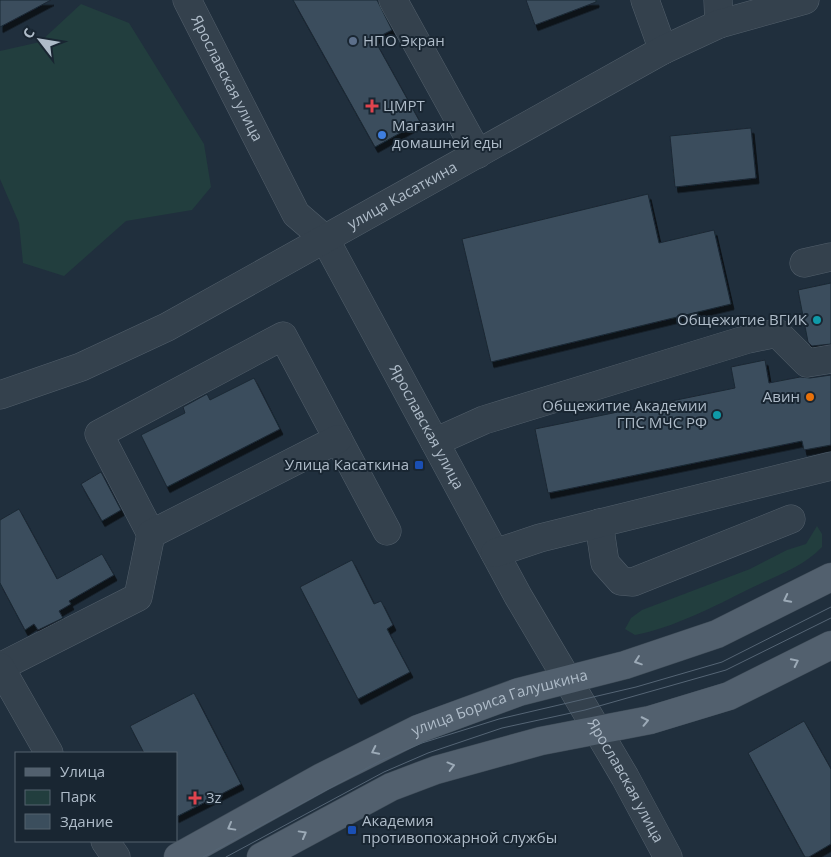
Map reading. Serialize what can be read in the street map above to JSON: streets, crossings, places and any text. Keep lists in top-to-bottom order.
{
  "streets": {
    "main road": ["улица Бориса Галушкина"],
    "street": ["Ярославская улица", "улица Касаткина"]
  },
  "crossings": [
    ["Ярославская улица", "улица Касаткина"],
    ["Ярославская улица", "улица Бориса Галушкина"]
  ],
  "places": {
    "other": [
      "НПО Экран",
      "Магазин домашней еды",
      "Общежитие ВГИК",
      "Авин",
      "Общежитие Академии ГПС МЧС РФ"
    ],
    "health": ["ЦМРТ", "3z"],
    "transit": ["Улица Касаткина", "Академия противопожарной службы"]
  },
  "legend": ["Улица", "Парк", "Здание"],
  "north": "top left"
}
